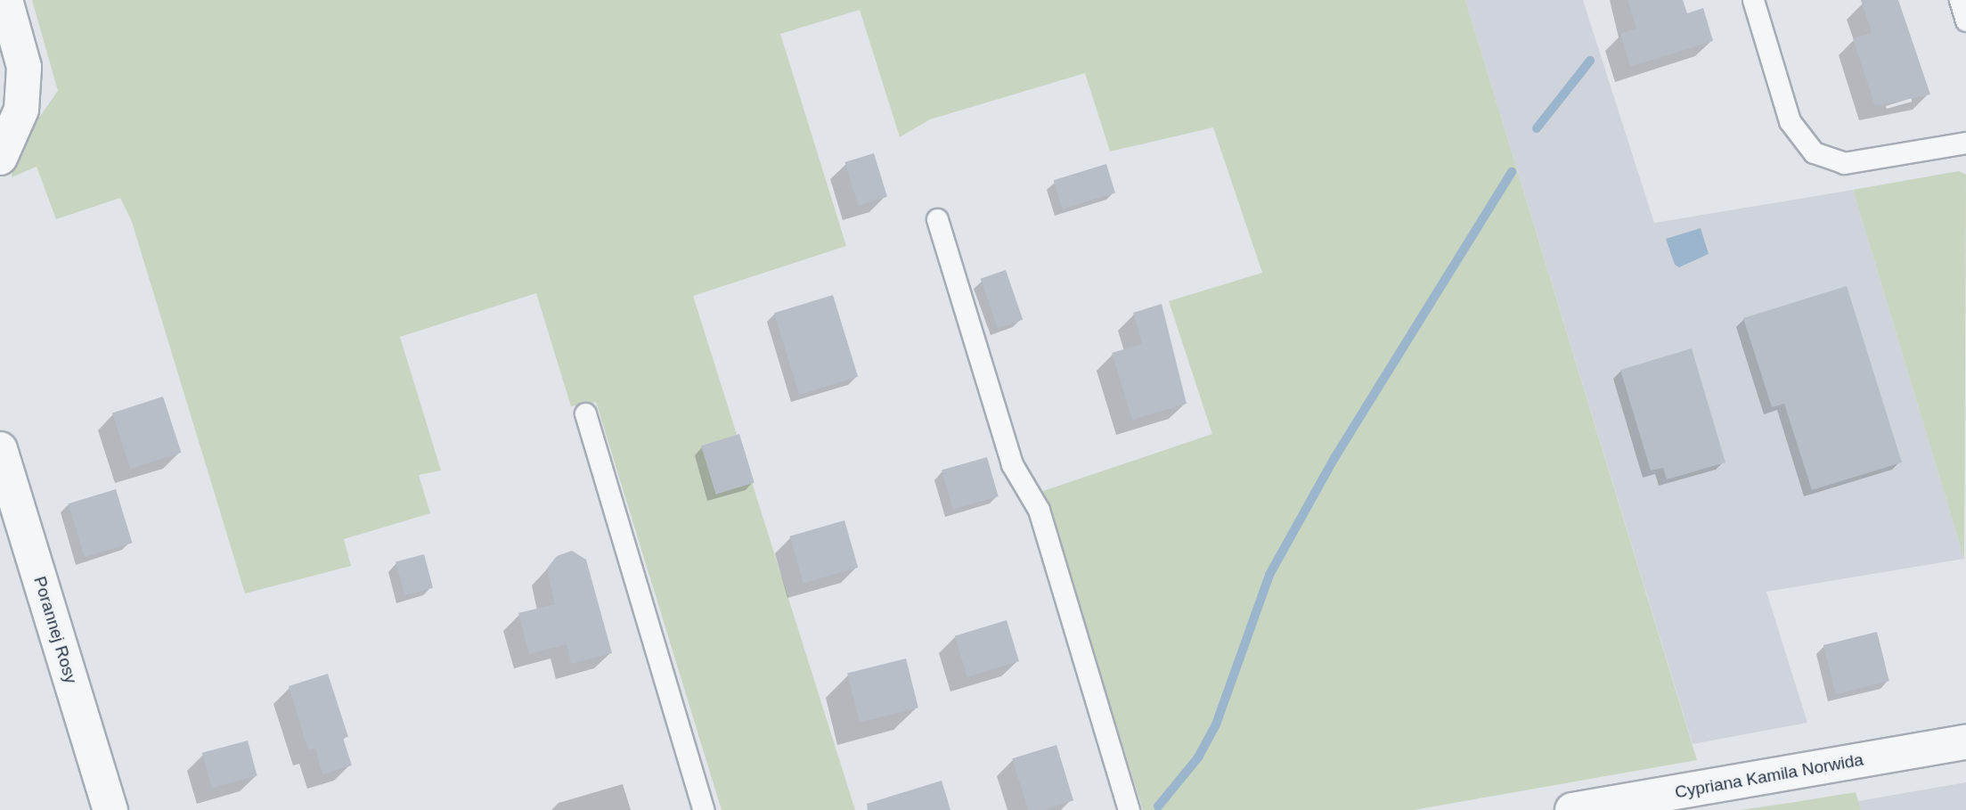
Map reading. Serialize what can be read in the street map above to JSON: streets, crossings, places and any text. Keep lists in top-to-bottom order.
{
  "streets": {
    "street": ["Porannej Rosy", "Cypriana Kamila Norwida"]
  }
}
